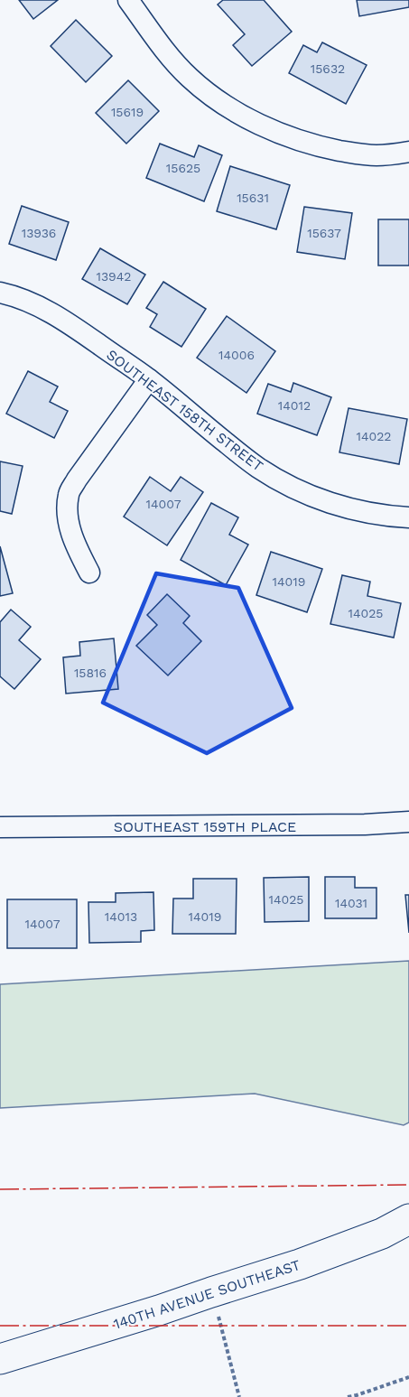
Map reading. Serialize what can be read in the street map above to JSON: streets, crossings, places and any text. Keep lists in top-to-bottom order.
{
  "streets": {
    "main road": ["140TH AVENUE SOUTHEAST"],
    "street": ["SOUTHEAST 158TH STREET", "SOUTHEAST 159TH PLACE"]
  },
  "house_numbers": [
    "15632",
    "15619",
    "15625",
    "15631",
    "13936",
    "15637",
    "13942",
    "14006",
    "14012",
    "14022",
    "14007",
    "14019",
    "14025",
    "15816",
    "14025",
    "14031",
    "14013",
    "14019",
    "14007"
  ]
}
